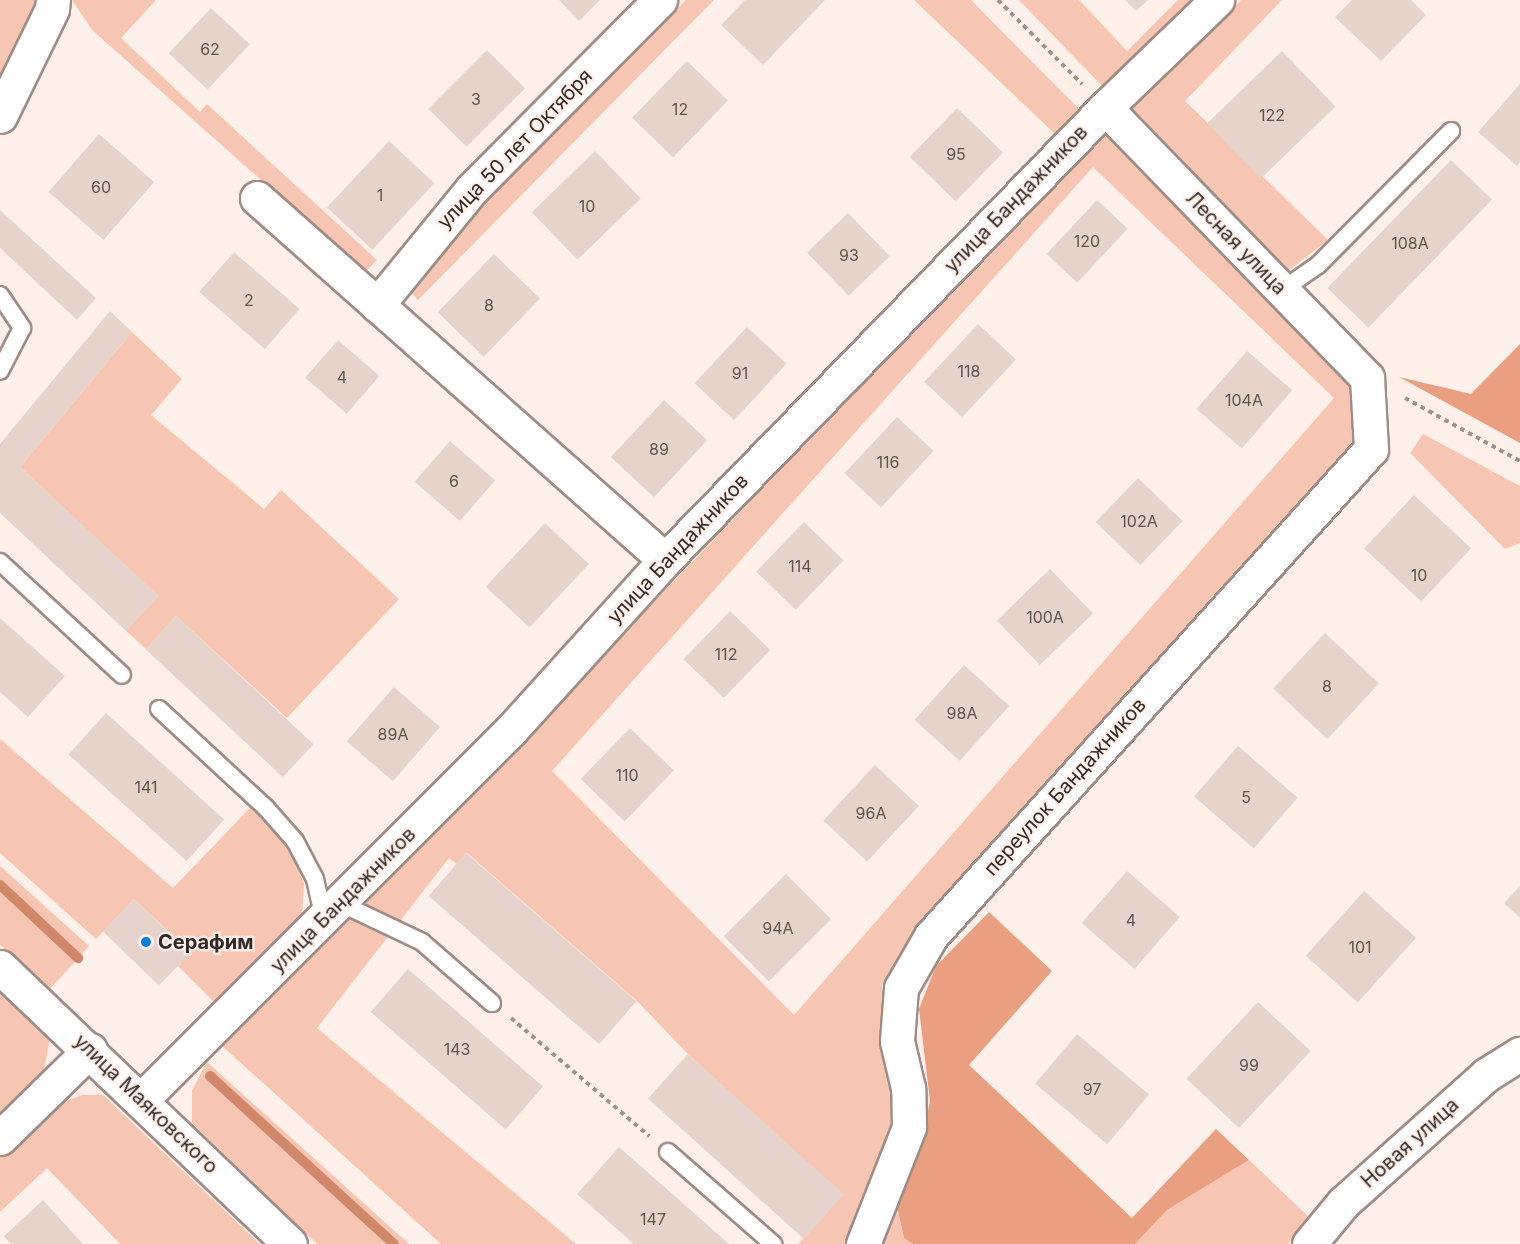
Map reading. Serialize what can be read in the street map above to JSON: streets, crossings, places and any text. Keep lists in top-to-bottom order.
{
  "streets": {
    "street": [
      "улица 50 лет Октября",
      "улица Бандажников",
      "Лесная улица",
      "переулок Бандажников",
      "улица Маяковского",
      "Новая улица"
    ]
  },
  "crossings": [
    ["улица Бандажников", "Лесная улица"],
    ["улица Бандажников", "улица Маяковского"],
    ["Лесная улица", "переулок Бандажников"]
  ],
  "places": ["Серафим"],
  "house_numbers": [
    "62",
    "3",
    "12",
    "122",
    "95",
    "60",
    "1",
    "10",
    "120",
    "108А",
    "93",
    "2",
    "8",
    "118",
    "91",
    "4",
    "104А",
    "89",
    "116",
    "6",
    "102А",
    "114",
    "10",
    "100А",
    "112",
    "8",
    "98А",
    "89А",
    "110",
    "141",
    "5",
    "96А",
    "4",
    "94А",
    "101",
    "143",
    "99",
    "97",
    "147"
  ]
}
